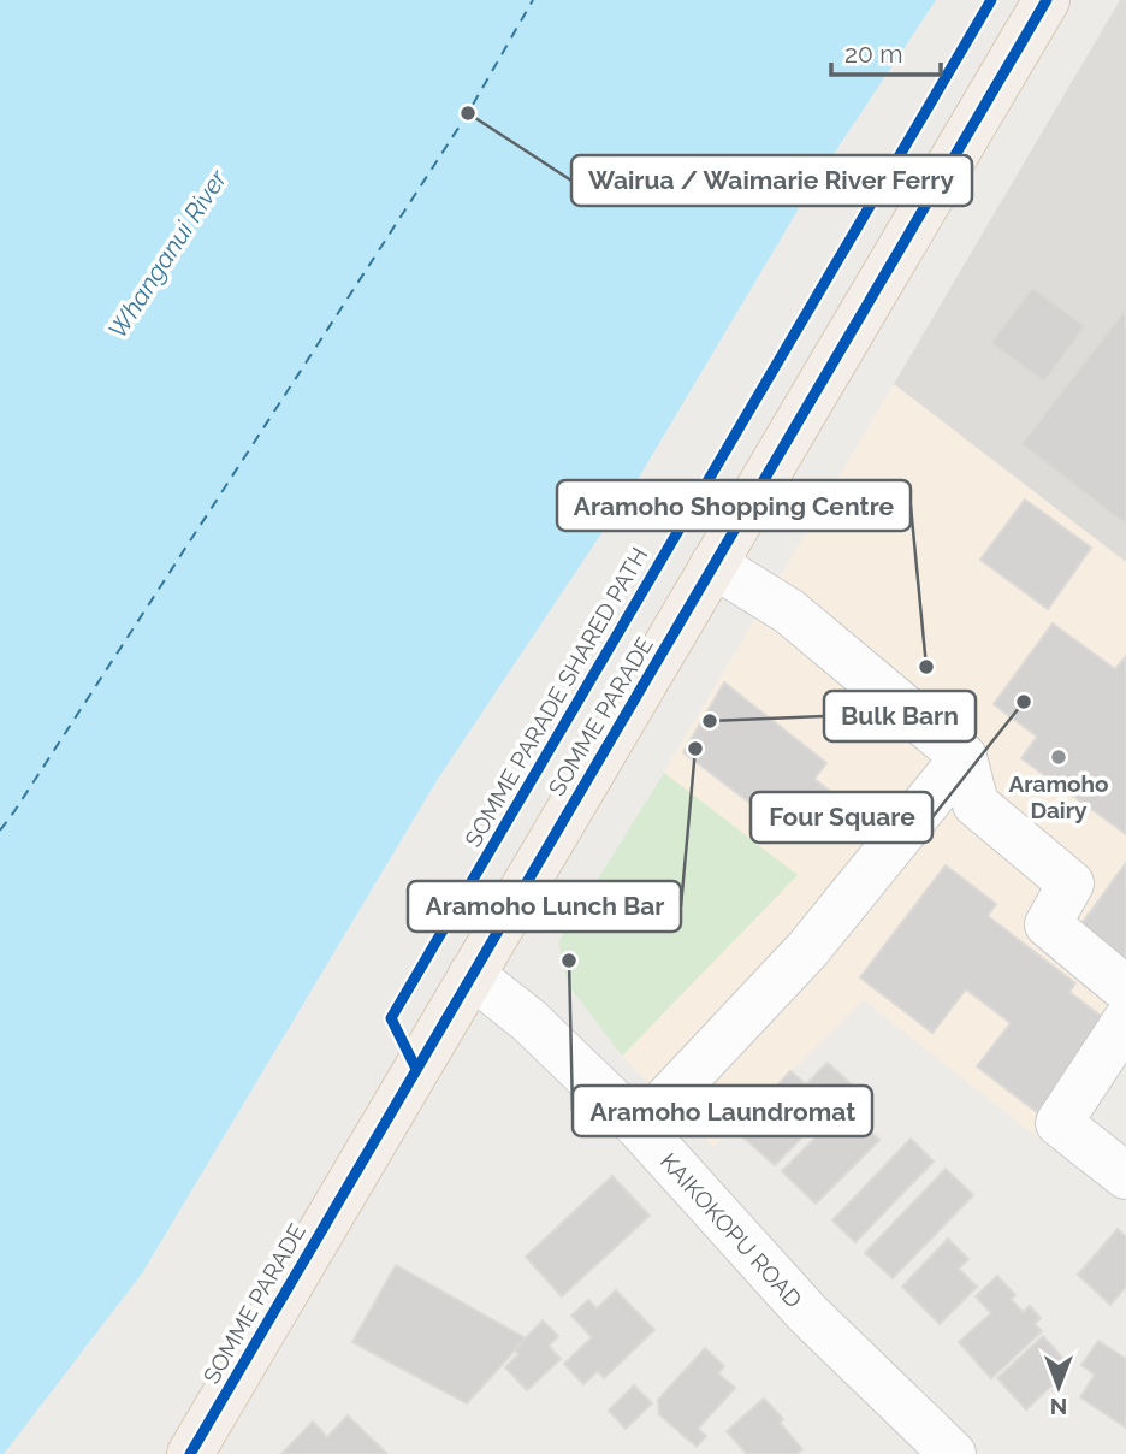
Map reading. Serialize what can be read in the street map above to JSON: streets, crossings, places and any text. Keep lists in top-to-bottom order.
{
  "streets": {
    "main road": ["SOMME PARADE"],
    "street": ["KAIKOKOPU ROAD"],
    "cycle path": ["SOMME PARADE SHARED PATH"]
  },
  "crossings": [
    ["SOMME PARADE", "KAIKOKOPU ROAD"]
  ],
  "water": ["Whanganui River"],
  "places": [
    "Wairua / Waimarie River Ferry",
    "Aramoho Shopping Centre",
    "Four Square",
    "Bulk Barn",
    "Aramoho Lunch Bar",
    "Aramoho Dairy",
    "Aramoho Laundromat"
  ],
  "scale_bar": "20 m",
  "north": "bottom"
}
